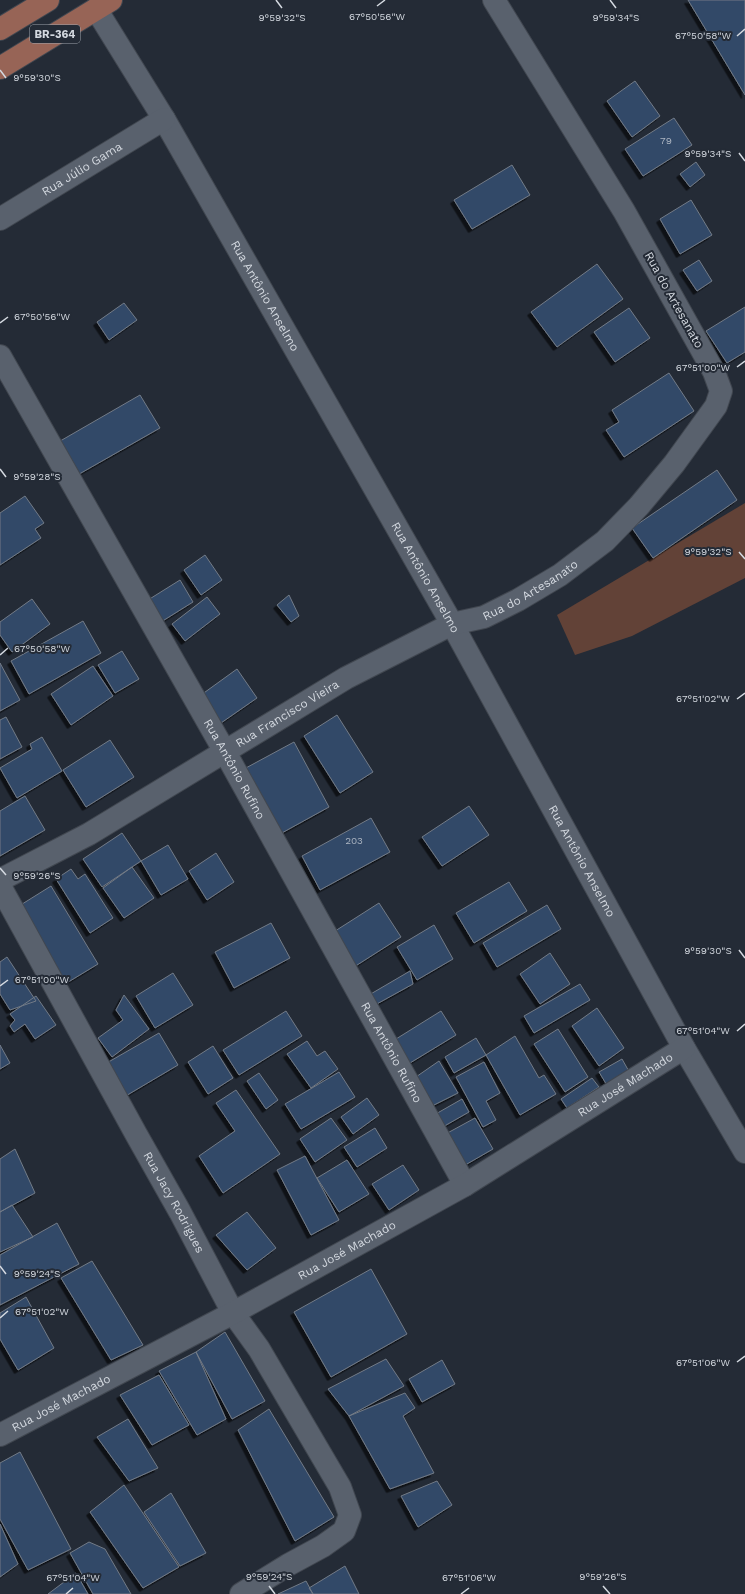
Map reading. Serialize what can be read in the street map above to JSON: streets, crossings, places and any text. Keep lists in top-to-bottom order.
{
  "streets": {
    "main road": ["BR-364"],
    "street": [
      "Rua Júlio Gama",
      "Rua Antônio Anselmo",
      "Rua do Artesanato",
      "Rua Francisco Vieira",
      "Rua Antônio Rufino",
      "Rua José Machado",
      "Rua Jacy Rodrigues"
    ]
  },
  "crossings": [
    ["BR-364", "Rua Antônio Anselmo"],
    ["Rua Júlio Gama", "Rua Antônio Anselmo"],
    ["Rua Antônio Anselmo", "Rua do Artesanato"],
    ["Rua Antônio Anselmo", "Rua Francisco Vieira"],
    ["Rua Antônio Anselmo", "Rua José Machado"],
    ["Rua do Artesanato", "Rua Francisco Vieira"],
    ["Rua Francisco Vieira", "Rua Antônio Rufino"],
    ["Rua Antônio Rufino", "Rua José Machado"],
    ["Rua José Machado", "Rua Jacy Rodrigues"]
  ],
  "house_numbers": ["79", "203"],
  "coordinates": [
    "67°50'56\"W",
    "9°59'32\"S",
    "9°59'34\"S",
    "67°50'58\"W",
    "9°59'30\"S",
    "67°51'00\"W",
    "9°59'28\"S",
    "67°51'02\"W",
    "9°59'26\"S",
    "67°51'04\"W",
    "9°59'24\"S",
    "67°51'06\"W"
  ]
}
